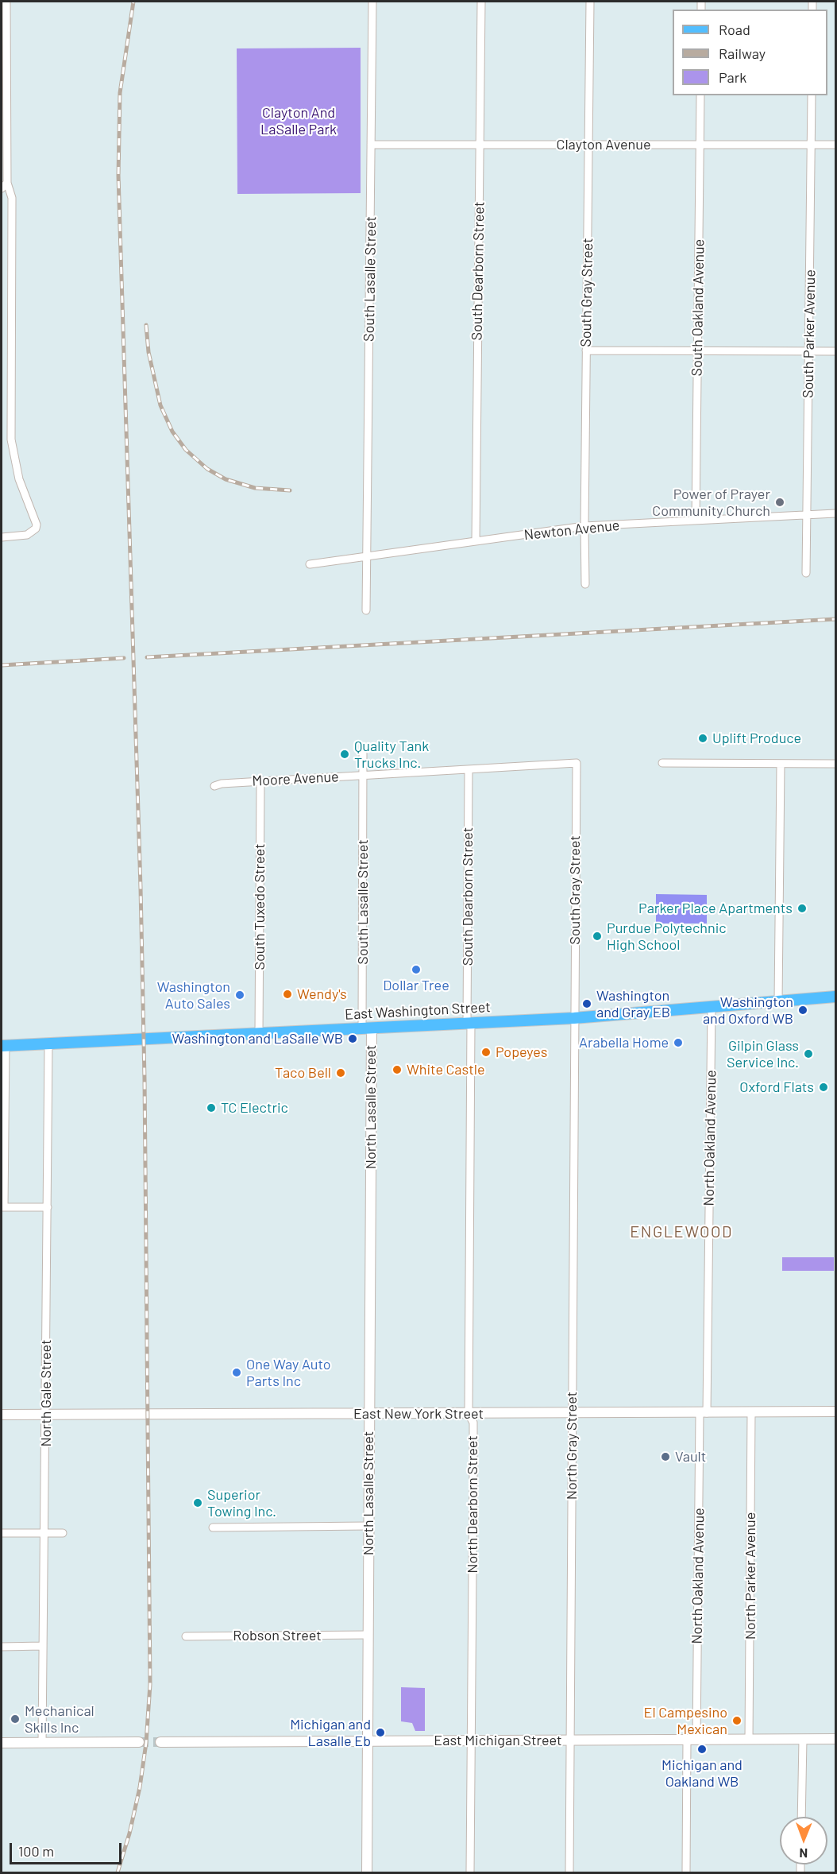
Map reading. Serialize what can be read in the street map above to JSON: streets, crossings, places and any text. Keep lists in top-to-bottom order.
{
  "streets": {
    "main road": [
      "East Washington Street",
      "North Lasalle Street",
      "East New York Street",
      "East Michigan Street"
    ],
    "street": [
      "Clayton Avenue",
      "South Dearborn Street",
      "South Lasalle Street",
      "South Gray Street",
      "South Oakland Avenue",
      "South Parker Avenue",
      "Newton Avenue",
      "Moore Avenue",
      "South Tuxedo Street",
      "North Oakland Avenue",
      "North Gale Street",
      "North Gray Street",
      "North Dearborn Street",
      "North Parker Avenue",
      "Robson Street"
    ]
  },
  "crossings": [
    ["Clayton Avenue", "South Dearborn Street"],
    ["Clayton Avenue", "South Lasalle Street"],
    ["Clayton Avenue", "South Gray Street"],
    ["Clayton Avenue", "South Oakland Avenue"],
    ["Clayton Avenue", "South Parker Avenue"],
    ["South Dearborn Street", "Newton Avenue"],
    ["South Dearborn Street", "Moore Avenue"],
    ["South Dearborn Street", "East Washington Street"],
    ["South Dearborn Street", "North Dearborn Street"],
    ["South Lasalle Street", "Newton Avenue"],
    ["South Lasalle Street", "Moore Avenue"],
    ["South Lasalle Street", "East Washington Street"],
    ["South Lasalle Street", "North Lasalle Street"],
    ["South Gray Street", "Newton Avenue"],
    ["South Gray Street", "Moore Avenue"],
    ["South Gray Street", "East Washington Street"],
    ["South Gray Street", "North Gray Street"],
    ["South Oakland Avenue", "Newton Avenue"],
    ["South Parker Avenue", "Newton Avenue"],
    ["Moore Avenue", "South Tuxedo Street"],
    ["South Tuxedo Street", "East Washington Street"],
    ["East Washington Street", "North Lasalle Street"],
    ["East Washington Street", "North Oakland Avenue"],
    ["East Washington Street", "North Gale Street"],
    ["East Washington Street", "North Gray Street"],
    ["East Washington Street", "North Dearborn Street"],
    ["North Lasalle Street", "East New York Street"],
    ["North Lasalle Street", "Robson Street"],
    ["North Lasalle Street", "East Michigan Street"],
    ["North Oakland Avenue", "East New York Street"],
    ["North Oakland Avenue", "East Michigan Street"],
    ["North Gale Street", "East New York Street"],
    ["East New York Street", "North Gray Street"],
    ["East New York Street", "North Dearborn Street"],
    ["East New York Street", "North Parker Avenue"],
    ["North Gray Street", "East Michigan Street"],
    ["North Dearborn Street", "East Michigan Street"],
    ["North Parker Avenue", "East Michigan Street"]
  ],
  "districts": ["ENGLEWOOD"],
  "parks": ["Clayton And LaSalle Park"],
  "places": [
    "Power of Prayer Community Church",
    "Uplift Produce",
    "Quality Tank Trucks Inc.",
    "Parker Place Apartments",
    "Purdue Polytechnic High School",
    "Dollar Tree",
    "Wendy's",
    "Washington Auto Sales",
    "Washington and Gray EB",
    "Washington and Oxford WB",
    "Washington and LaSalle WB",
    "Arabella Home",
    "Popeyes",
    "Gilpin Glass Service Inc.",
    "White Castle",
    "Taco Bell",
    "Oxford Flats",
    "TC Electric",
    "One Way Auto Parts Inc",
    "Vault",
    "Superior Towing Inc.",
    "Mechanical Skills Inc",
    "El Campesino Mexican",
    "Michigan and Lasalle Eb",
    "Michigan and Oakland WB"
  ],
  "legend": ["Road", "Railway", "Park"],
  "scale_bar": "100 m",
  "north": "bottom"
}
